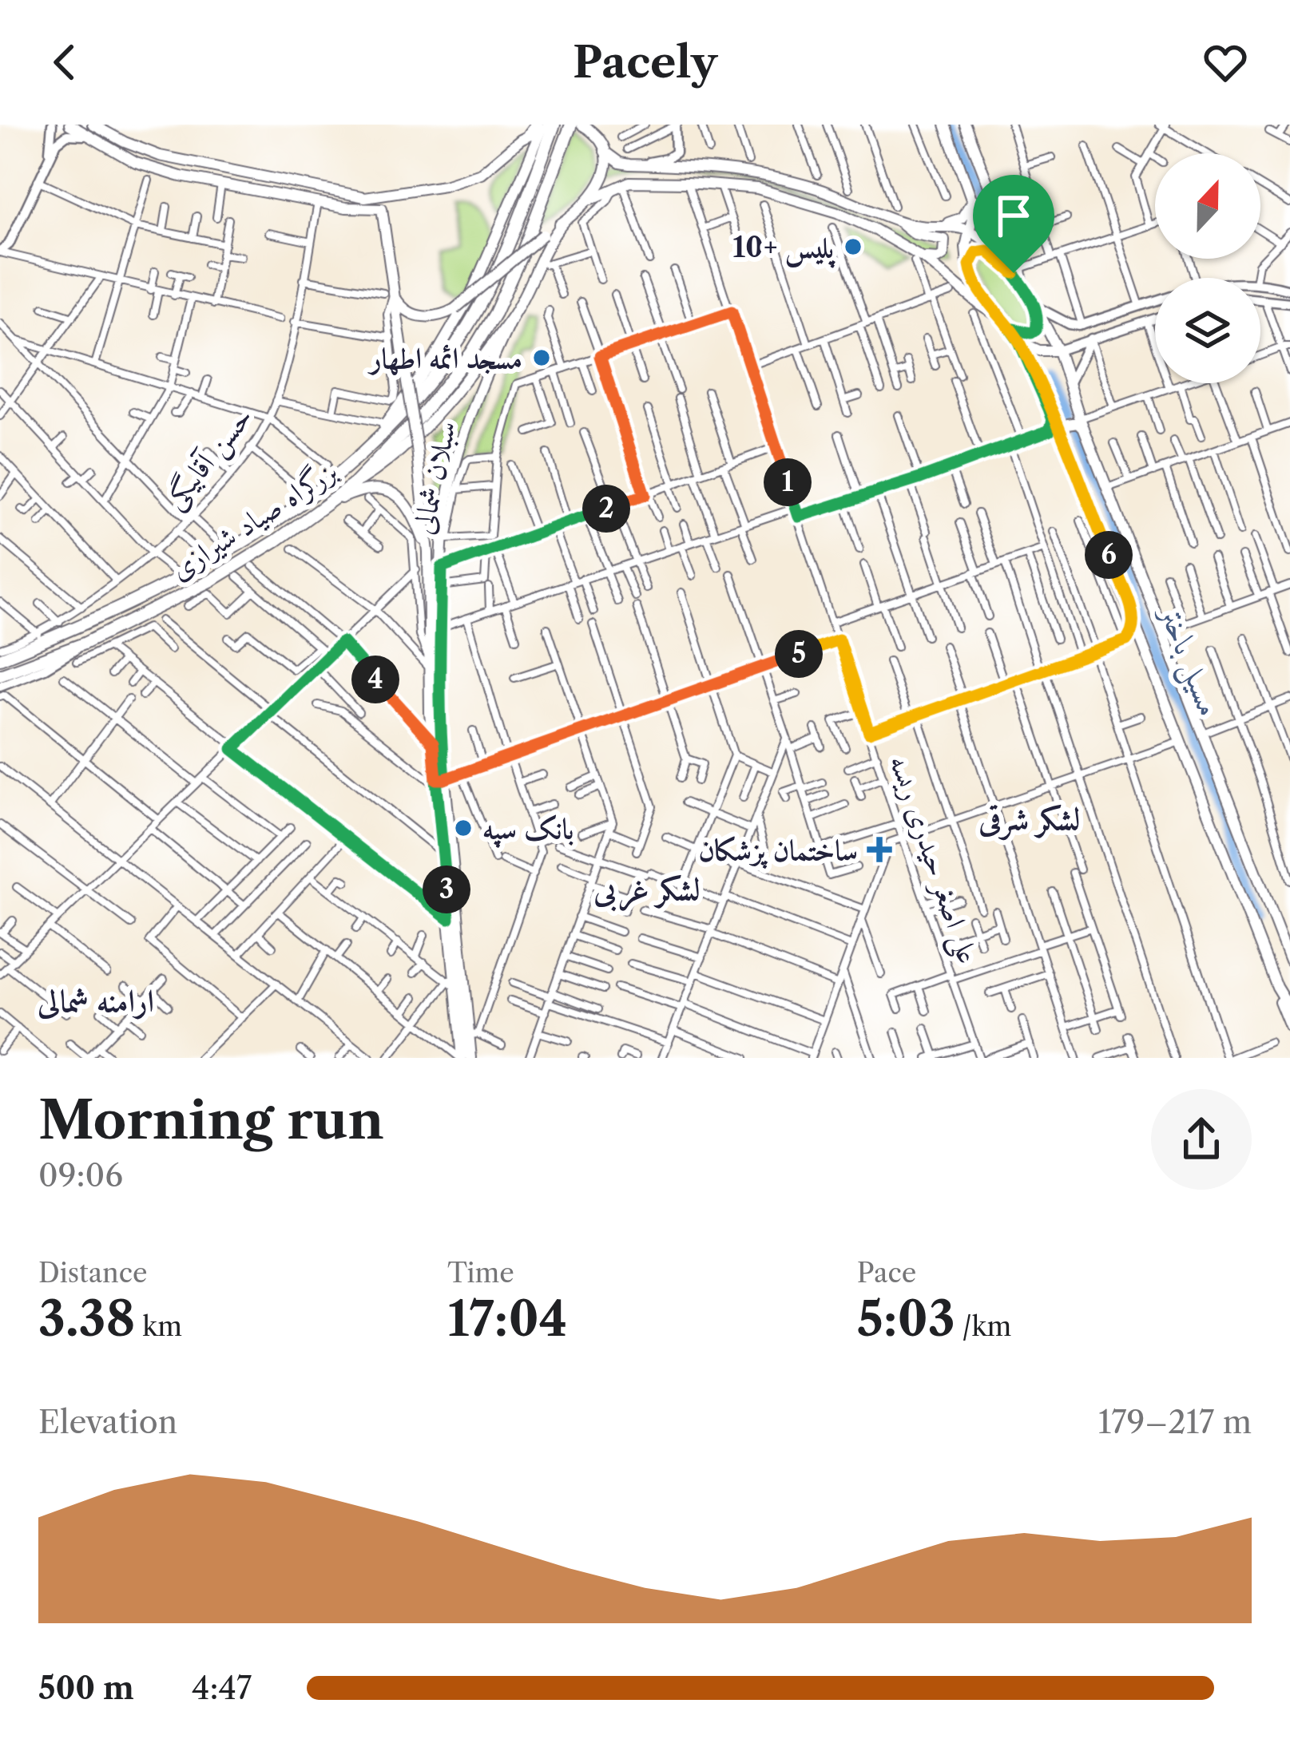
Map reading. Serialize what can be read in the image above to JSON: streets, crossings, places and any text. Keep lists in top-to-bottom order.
{
  "streets": {
    "highway": ["بزرگراه صیاد شیرازی"],
    "main road": ["سبلان شمالی"],
    "street": ["حسن آقابیگی", "علی اصغر حیدری ریسه"]
  },
  "crossings": [
    ["حسن آقابیگی", "سبلان شمالی"]
  ],
  "districts": ["لشکر شرقی", "لشکر غربی", "ارامنه شمالی"],
  "water": ["مسیل باختر"],
  "places": {
    "other": ["پلیس +10", "مسجد ائمه اطهار", "بانک سپه"],
    "health": ["ساختمان پزشکان"]
  },
  "north": "top",
  "page": {
    "header": "Pacely",
    "pins": [
      "1",
      "2",
      "6",
      "5",
      "4",
      "3"
    ],
    "heading": ["Morning run", "09:06"],
    "stats": [
      ["Distance", "3.38 km"],
      ["Time", "17:04"],
      ["Pace", "5:03 /km"]
    ],
    "chart": ["Elevation", "179–217 m"],
    "list": [
      {
        "name": "500 m",
        "note": "4:47"
      }
    ]
  }
}
